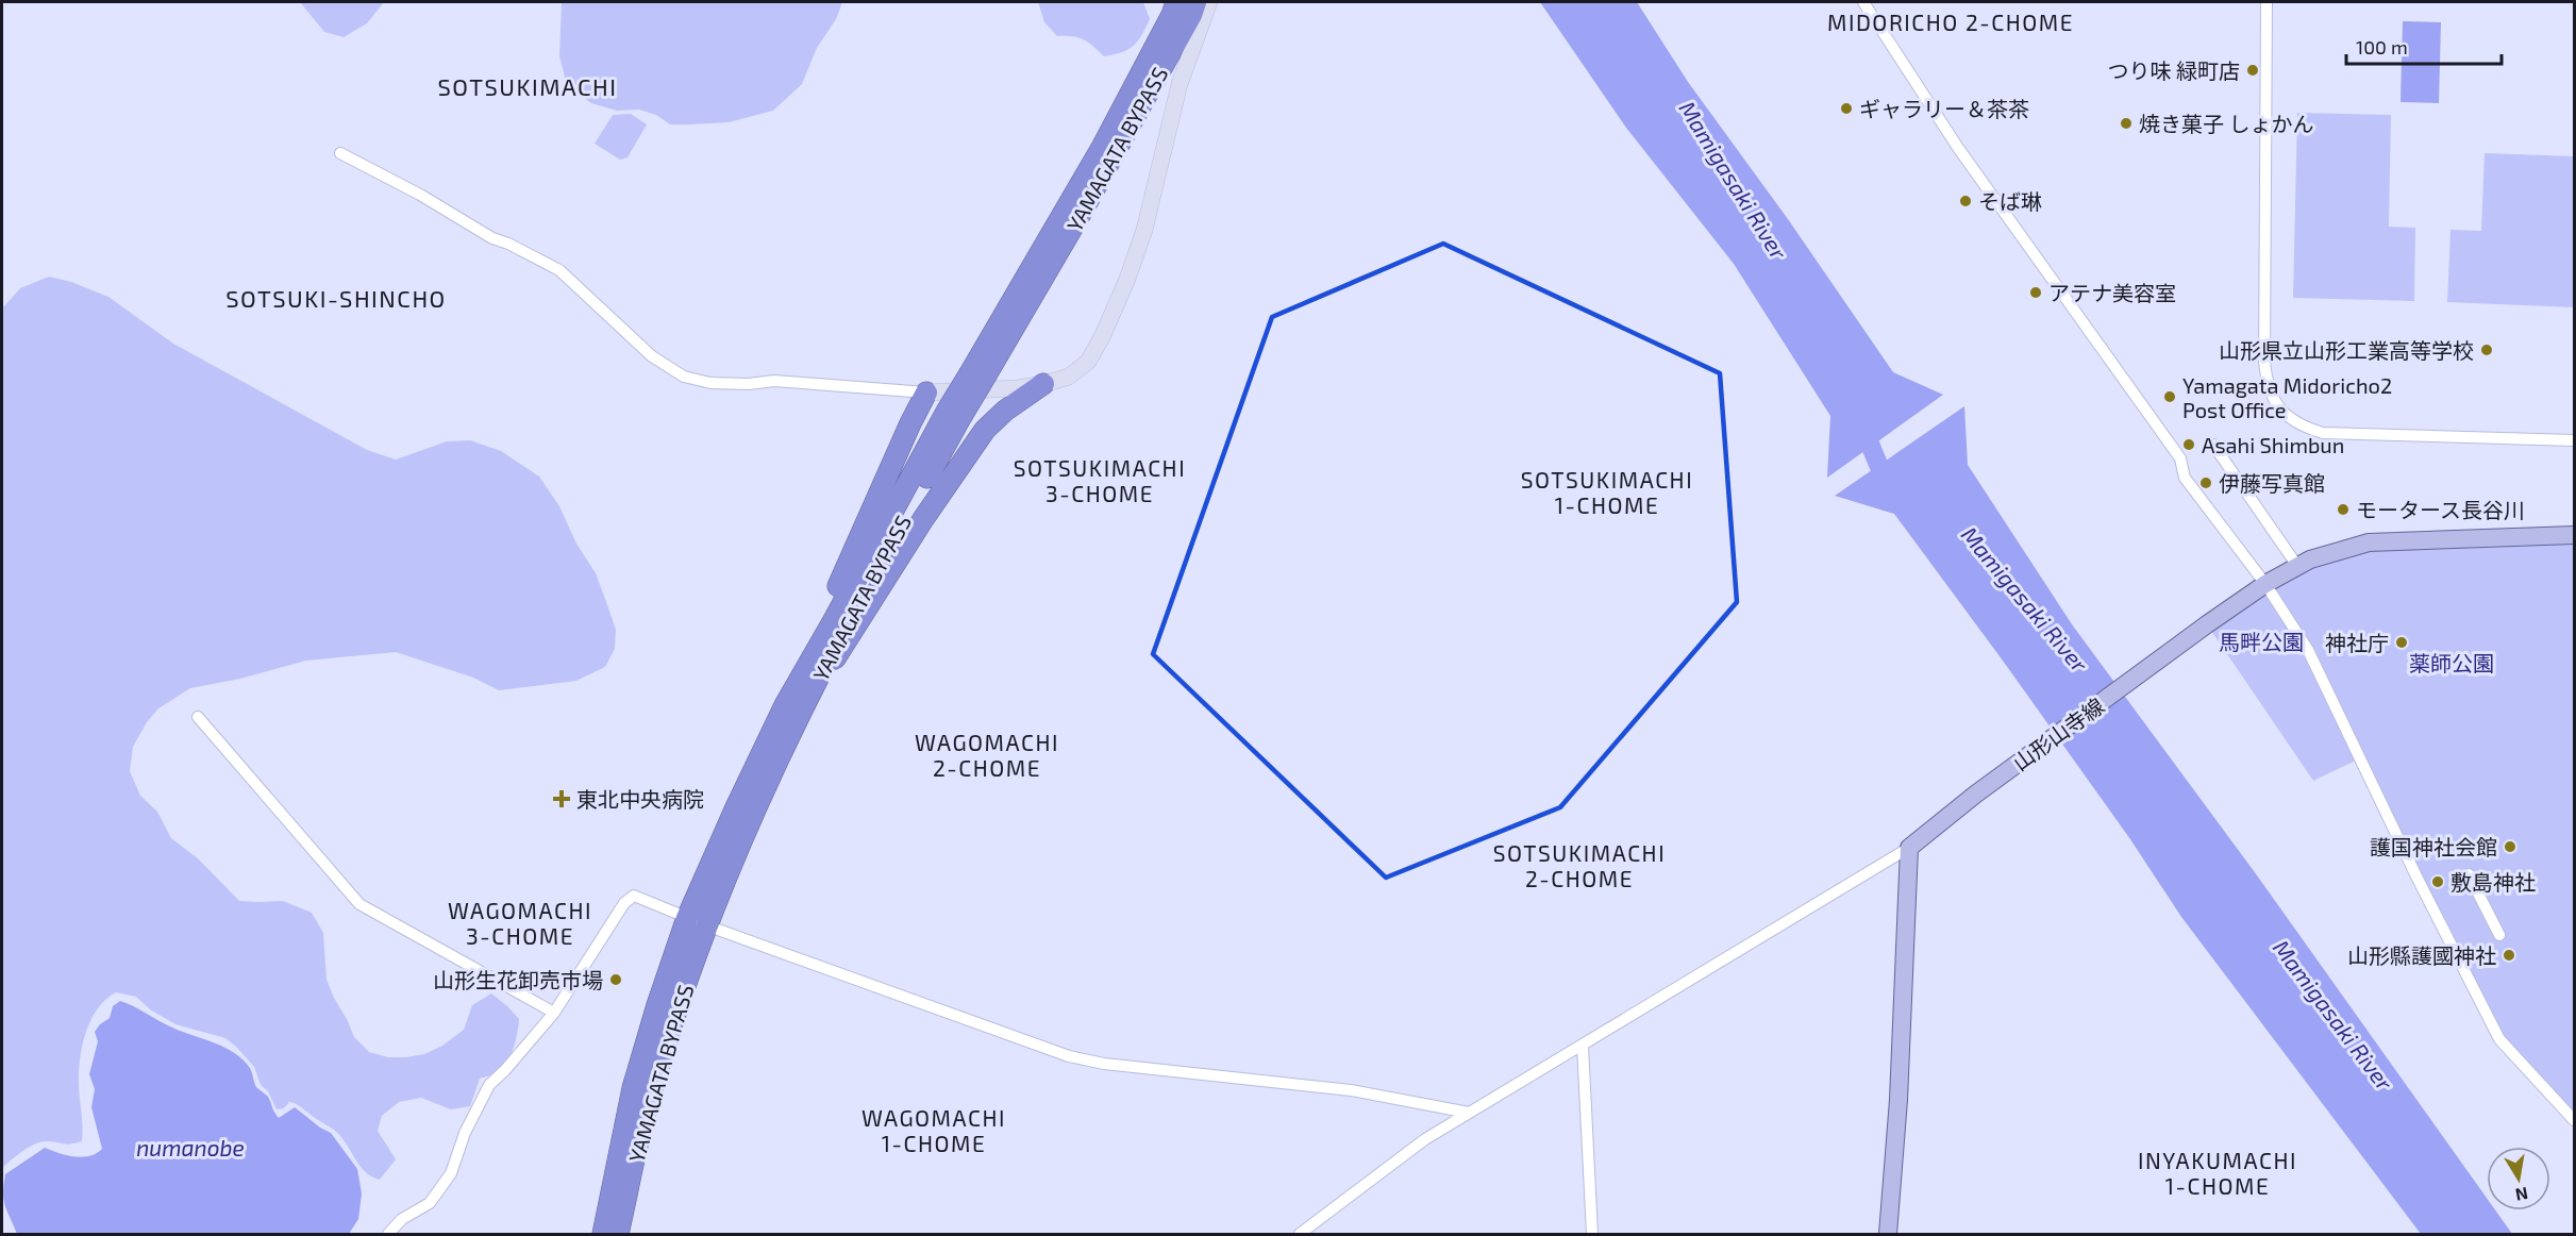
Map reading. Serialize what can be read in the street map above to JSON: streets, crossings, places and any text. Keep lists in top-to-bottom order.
{
  "streets": {
    "highway": ["YAMAGATA BYPASS"],
    "main road": ["山形山寺線"]
  },
  "districts": [
    "MIDORICHO 2-CHOME",
    "SOTSUKIMACHI",
    "SOTSUKI-SHINCHO",
    "SOTSUKIMACHI 3-CHOME",
    "SOTSUKIMACHI 1-CHOME",
    "WAGOMACHI 2-CHOME",
    "SOTSUKIMACHI 2-CHOME",
    "WAGOMACHI 3-CHOME",
    "WAGOMACHI 1-CHOME",
    "INYAKUMACHI 1-CHOME"
  ],
  "water": ["Mamigasaki River", "numanobe"],
  "parks": ["馬畔公園", "薬師公園"],
  "places": {
    "other": [
      "つり味 緑町店",
      "ギャラリー＆茶茶",
      "焼き菓子 しょかん",
      "そば琳",
      "アテナ美容室",
      "山形県立山形工業高等学校",
      "Yamagata Midoricho2 Post Office",
      "Asahi Shimbun",
      "伊藤写真館",
      "モータース長谷川",
      "神社庁",
      "護国神社会館",
      "敷島神社",
      "山形縣護國神社",
      "山形生花卸売市場"
    ],
    "health": ["東北中央病院"]
  },
  "scale_bar": "100 m",
  "north": "bottom"
}
